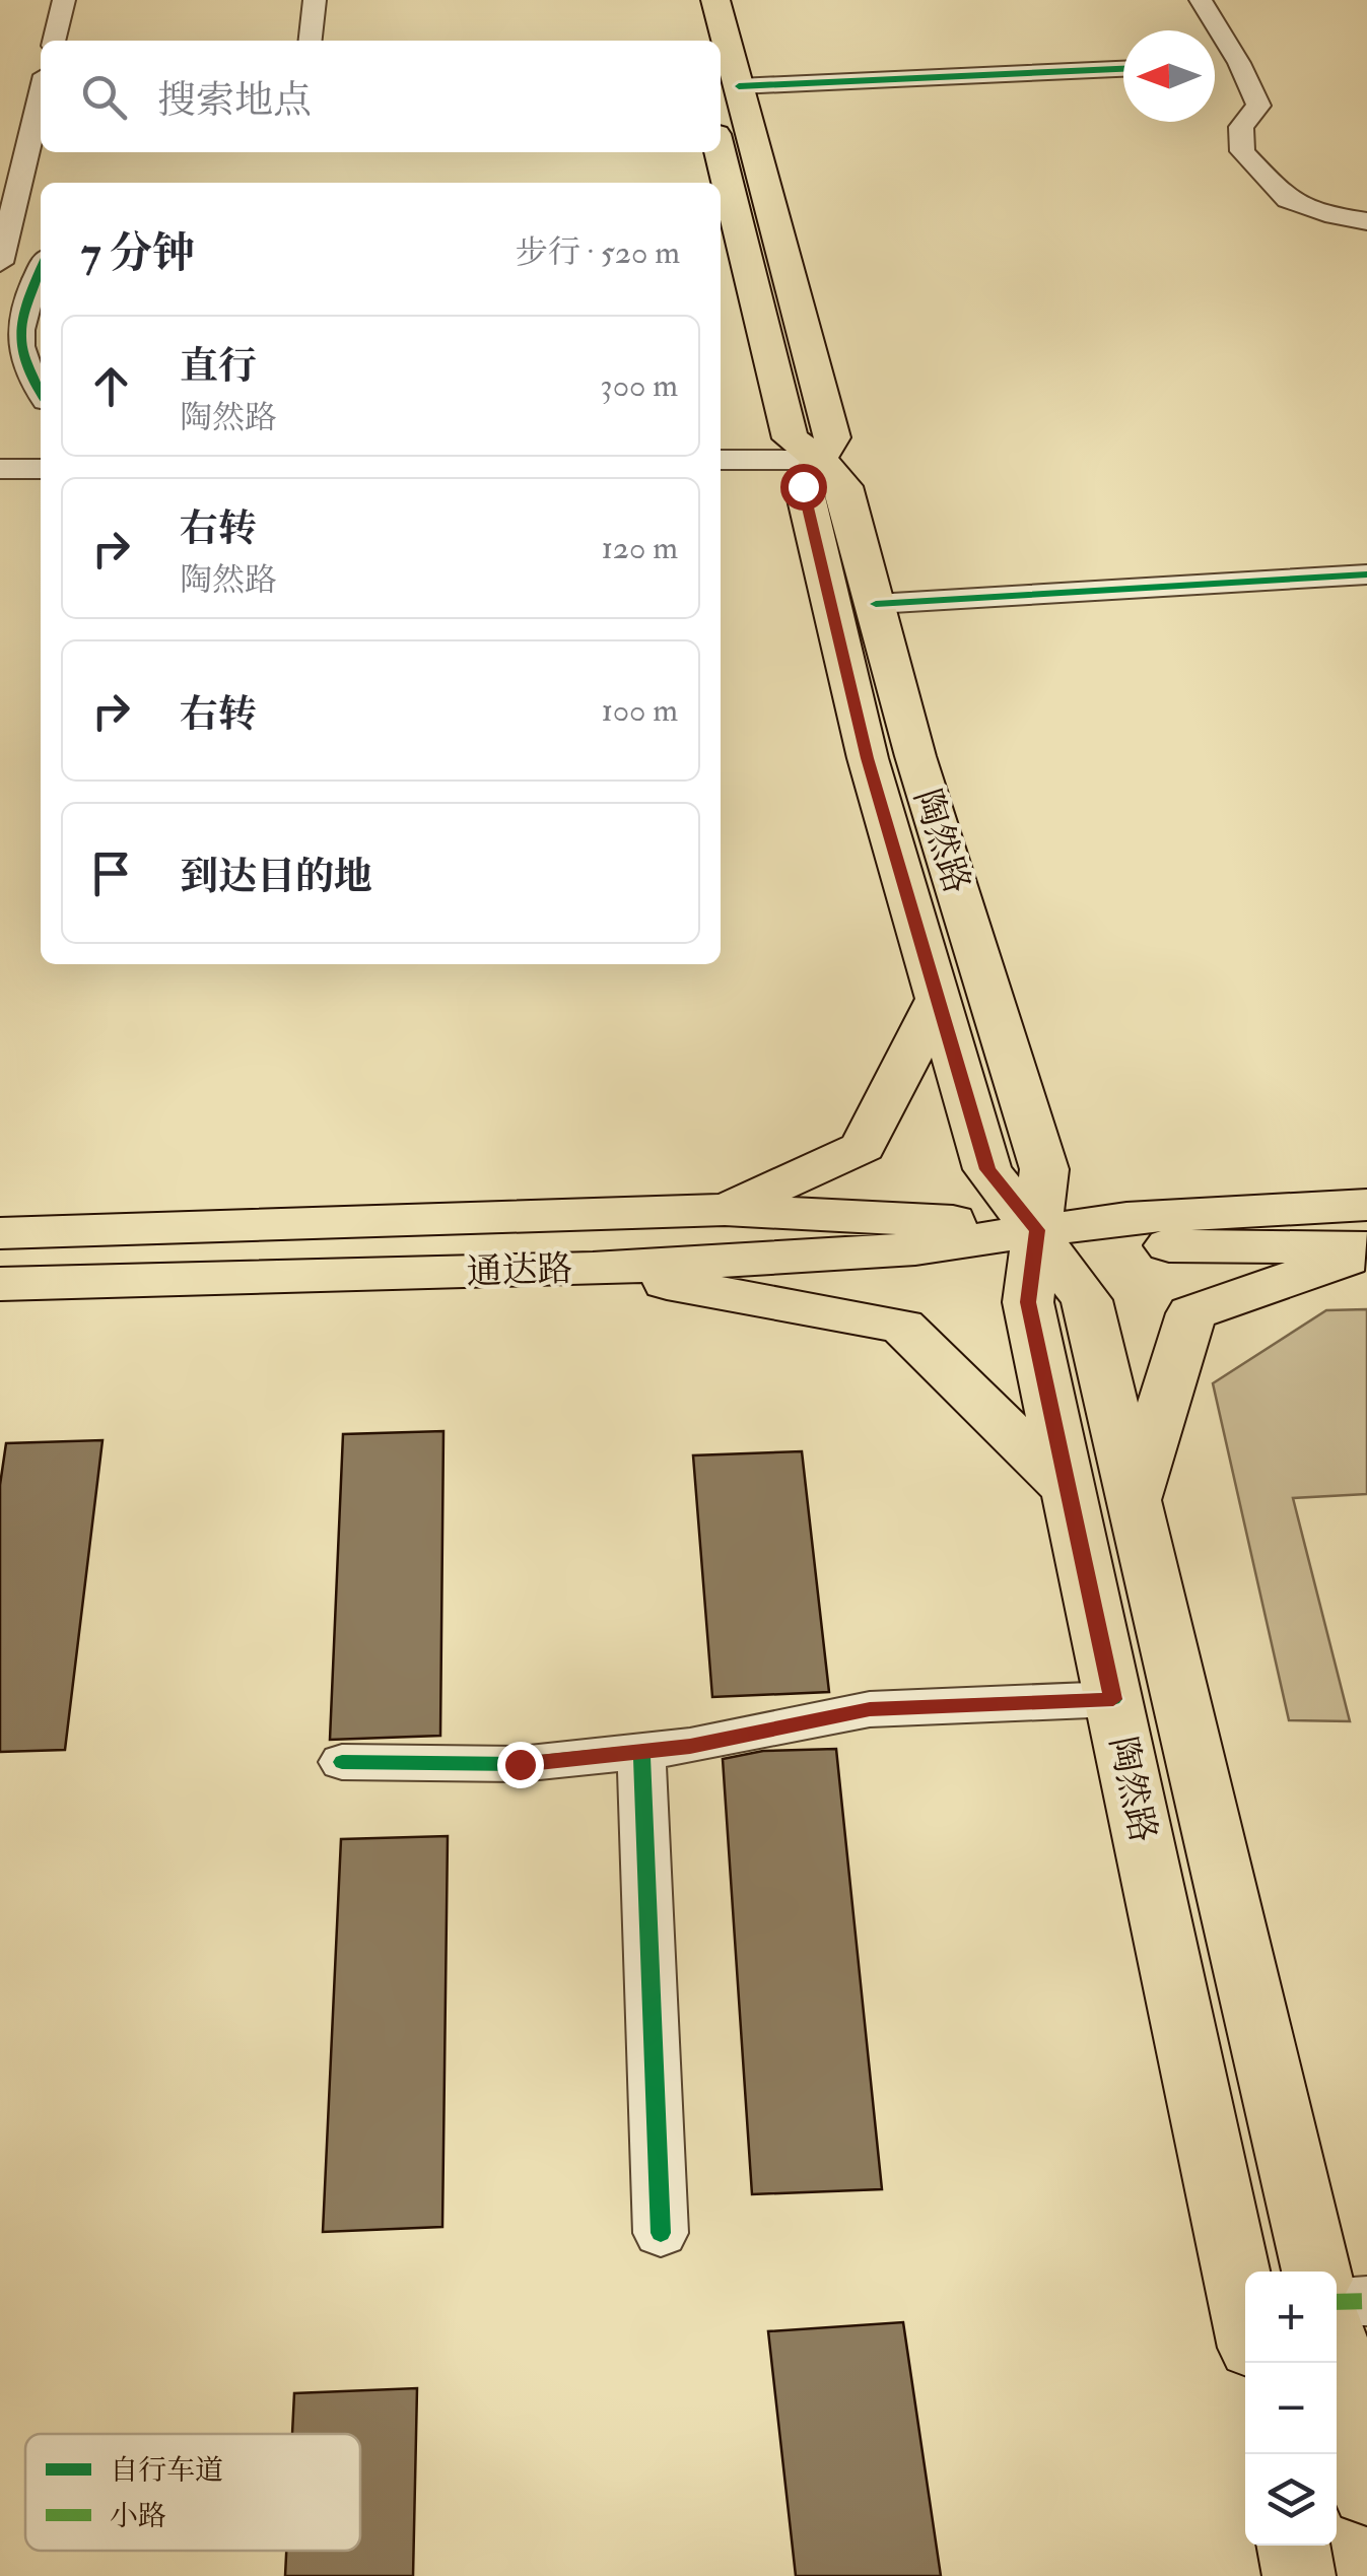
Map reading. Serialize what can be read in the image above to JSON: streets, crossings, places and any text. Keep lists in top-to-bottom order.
{
  "streets": {
    "main road": ["陶然路", "通达路"]
  },
  "crossings": [
    ["陶然路", "通达路"]
  ],
  "legend": ["自行车道", "小路"],
  "north": "left",
  "page": {
    "search": "搜索地点",
    "heading": ["7 分钟", "步行 · 520 m"],
    "list": [
      ["直行", "陶然路", "300 m"],
      ["右转", "陶然路", "120 m"],
      ["右转", "100 m"],
      "到达目的地"
    ],
    "map_buttons": ["+", "−"]
  }
}
